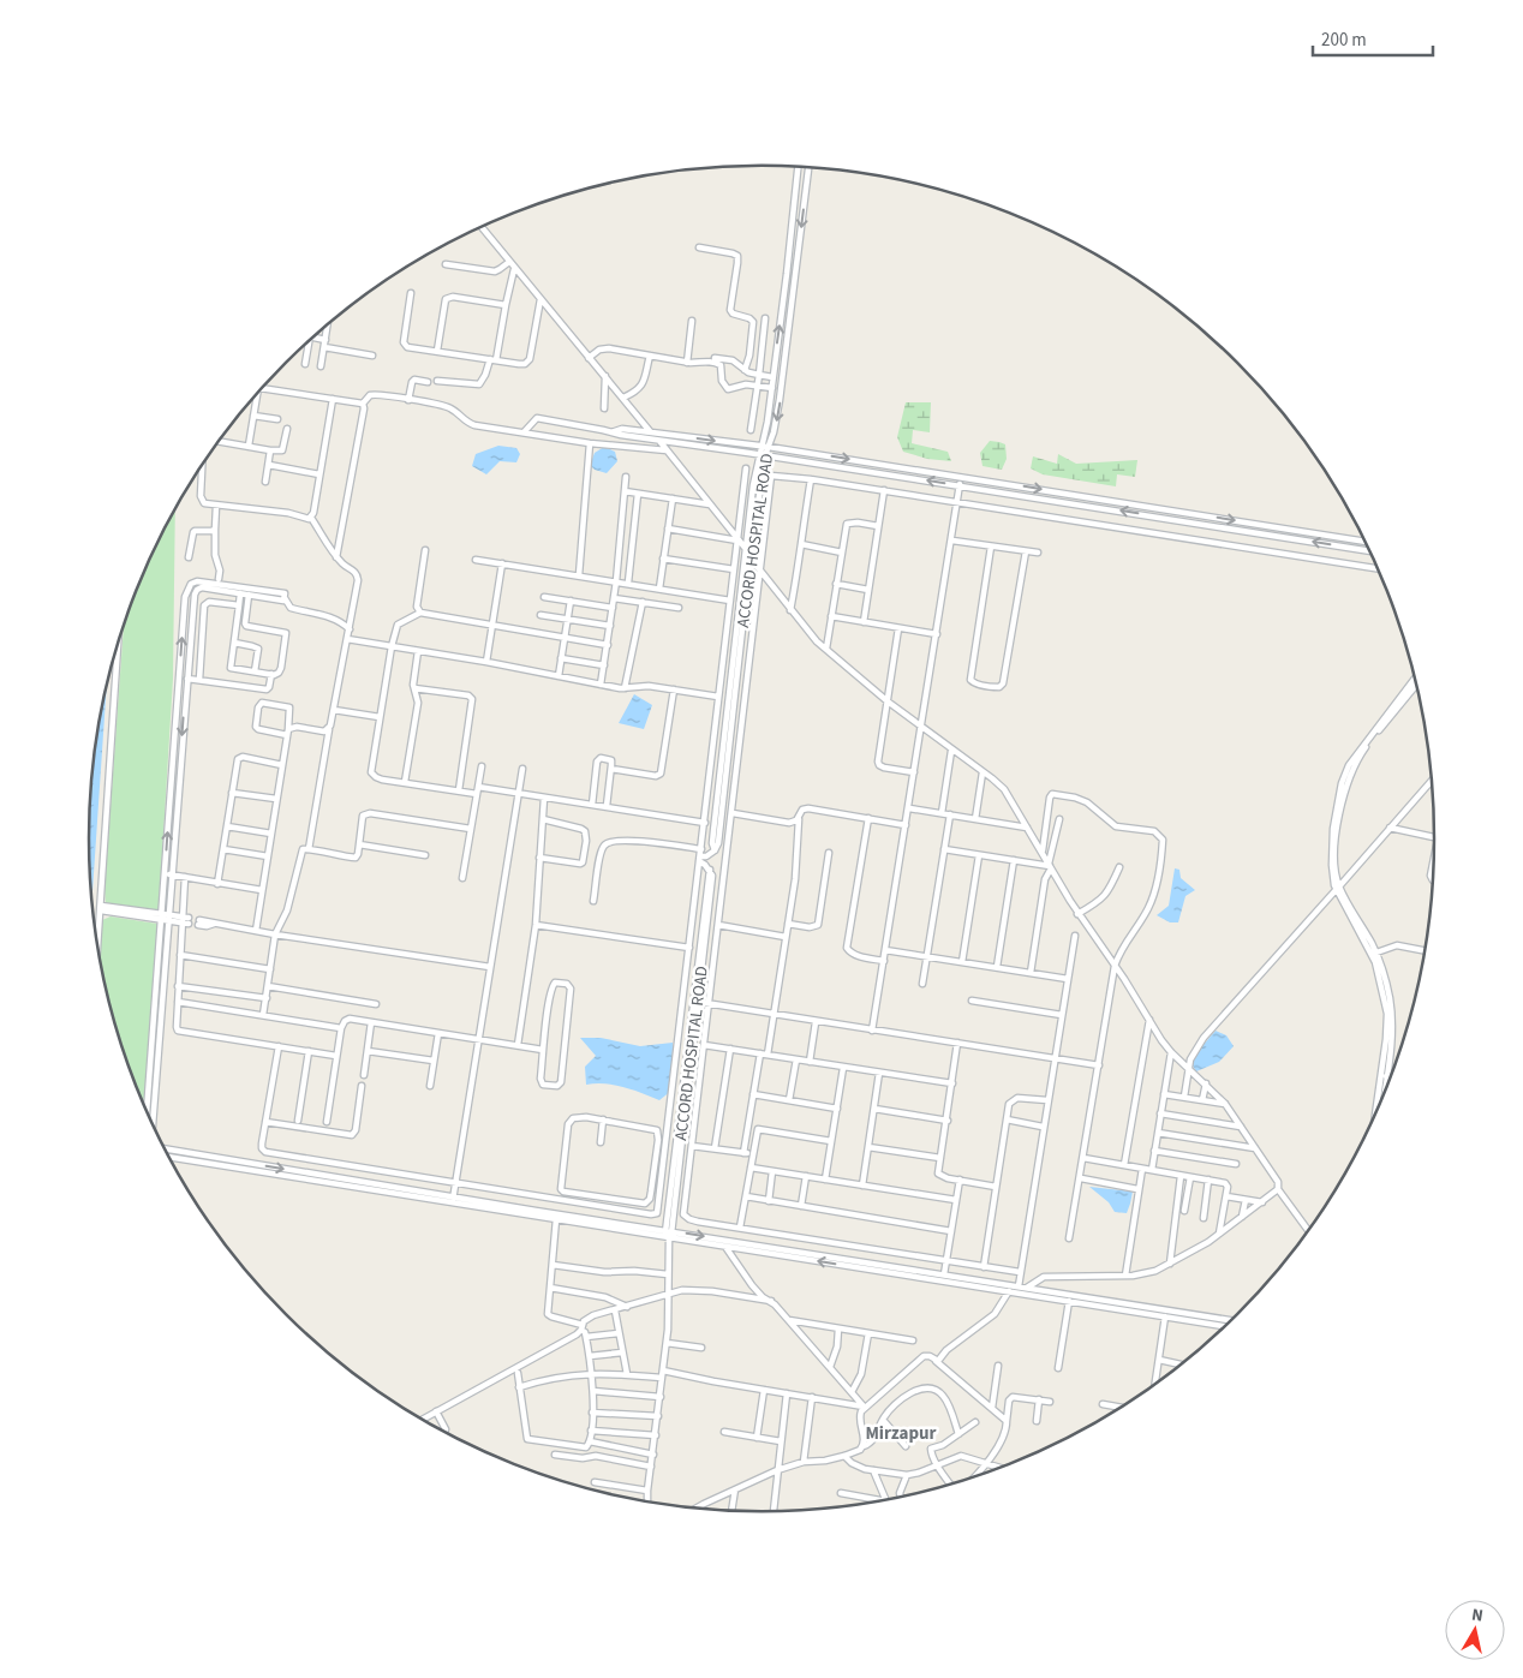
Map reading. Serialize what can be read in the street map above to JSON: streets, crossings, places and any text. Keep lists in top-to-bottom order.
{
  "streets": {
    "street": ["ACCORD HOSPITAL ROAD"]
  },
  "districts": ["Mirzapur"],
  "scale_bar": "200 m",
  "north": "top"
}
